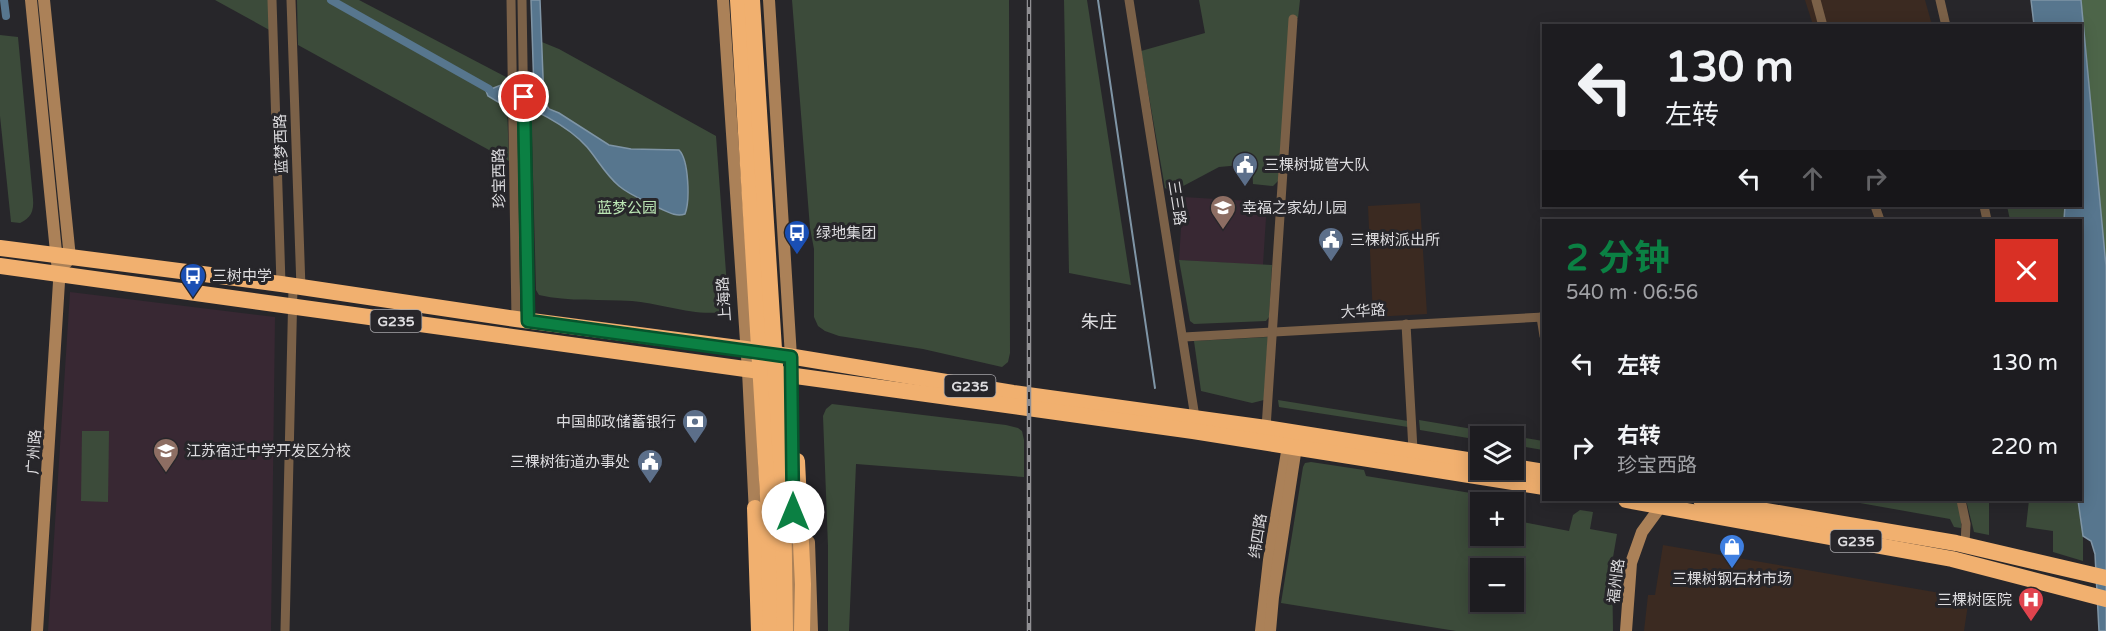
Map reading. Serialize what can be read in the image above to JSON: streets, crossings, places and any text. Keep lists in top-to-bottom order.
{
  "streets": {
    "highway": ["上海路", "G235"],
    "main road": ["广州路", "纬四路", "福州路"],
    "street": [
      "蓝梦西路",
      "珍宝西路",
      "三三路",
      "大华路"
    ]
  },
  "crossings": [
    ["蓝梦西路", "G235"],
    ["珍宝西路", "G235"],
    ["三三路", "大华路"],
    ["上海路", "G235"],
    ["G235", "广州路"],
    ["G235", "纬四路"],
    ["G235", "福州路"]
  ],
  "districts": ["朱庄"],
  "parks": ["蓝梦公园"],
  "places": {
    "public building": ["三棵树城管大队", "三棵树派出所", "三棵树街道办事处"],
    "school or university": ["幸福之家幼儿园", "江苏宿迁中学开发区分校"],
    "bus stop": ["绿地集团", "三树中学"],
    "bank": ["中国邮政储蓄银行"],
    "shop": ["三棵树钢石材市场"],
    "hospital": ["三棵树医院"]
  },
  "page": {
    "turn": ["130 m", "左转"],
    "heading": ["2 分钟", "540 m · 06:56"],
    "list": [
      {
        "name": "左转",
        "value": "130 m"
      },
      {
        "name": "右转",
        "note": "珍宝西路",
        "value": "220 m"
      }
    ],
    "map_buttons": ["+", "−"]
  }
}
